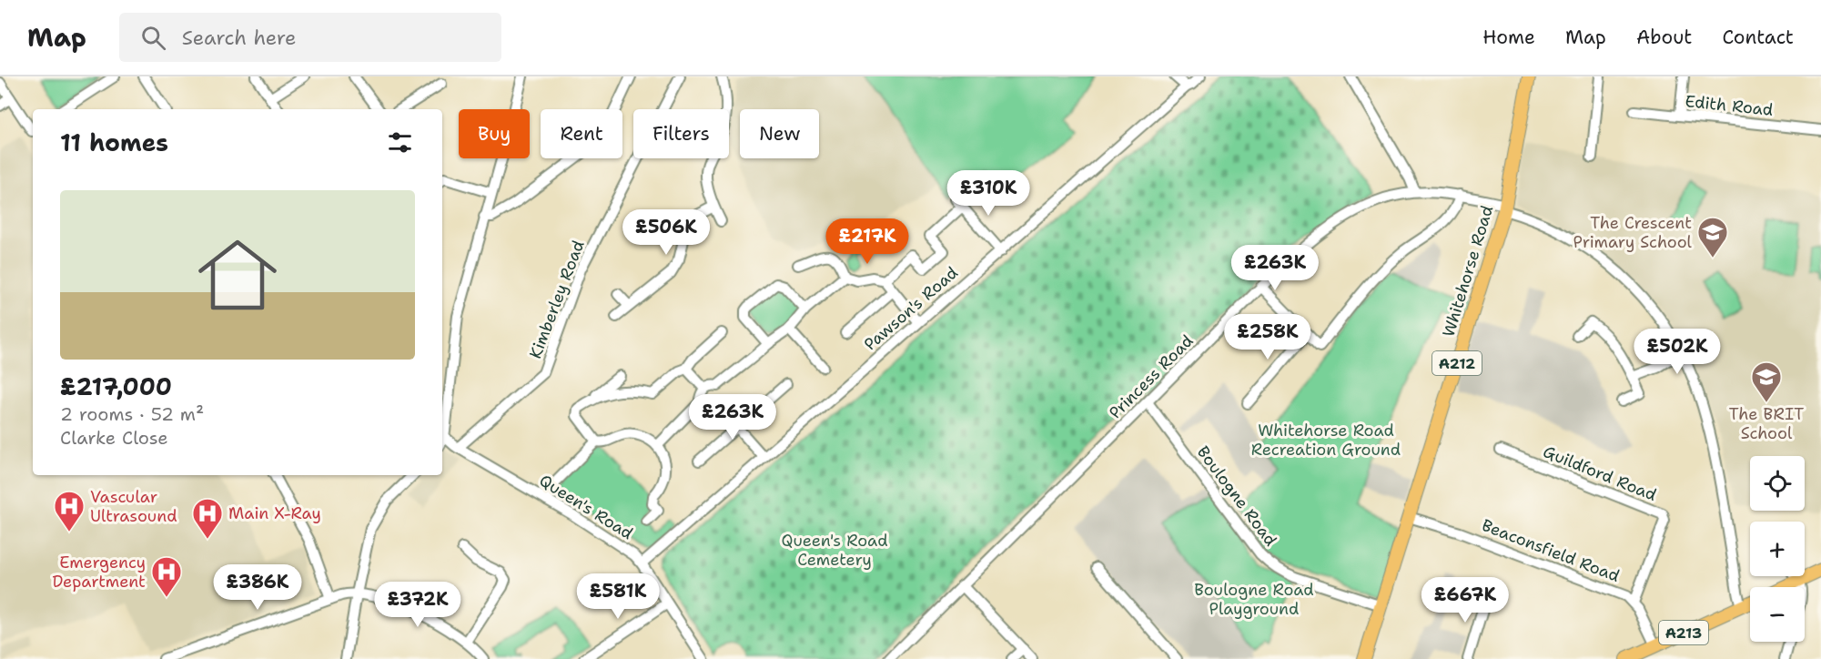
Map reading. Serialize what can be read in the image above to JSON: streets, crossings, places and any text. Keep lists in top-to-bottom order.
{
  "streets": {
    "main road": ["Whitehorse Road", "A212", "A213"],
    "street": [
      "Edith Road",
      "Kimberley Road",
      "Pawson's Road",
      "Princess Road",
      "Guildford Road",
      "Boulogne Road",
      "Queen's Road",
      "Beaconsfield Road"
    ]
  },
  "crossings": [
    ["Whitehorse Road", "Princess Road"],
    ["Whitehorse Road", "Boulogne Road"],
    ["Whitehorse Road", "Beaconsfield Road"],
    ["Kimberley Road", "Queen's Road"],
    ["Pawson's Road", "Queen's Road"],
    ["Princess Road", "Boulogne Road"],
    ["Princess Road", "A213"],
    ["Guildford Road", "Beaconsfield Road"],
    ["Beaconsfield Road", "A213"]
  ],
  "parks": ["Whitehorse Road Recreation Ground", "Queen's Road Cemetery", "Boulogne Road Playground"],
  "places": {
    "school or university": ["The Crescent Primary School", "The BRIT School"],
    "hospital": ["Vascular Ultrasound", "Main X-Ray", "Emergency Department"]
  },
  "page": {
    "header": "Map",
    "search": "Search here",
    "nav": [
      "Home",
      "Map",
      "About",
      "Contact"
    ],
    "chip": [
      "Buy",
      "Rent",
      "Filters",
      "New"
    ],
    "heading": "11 homes",
    "price": [
      "£310K",
      "£506K",
      "£217K",
      "£263K",
      "£258K",
      "£502K",
      "£263K",
      "£386K",
      "£581K",
      "£667K",
      "£372K"
    ],
    "list": [
      {
        "name": "£217,000",
        "note": "2 rooms · 52 m² · Clarke Close"
      }
    ],
    "map_buttons": ["+", "−"]
  }
}
